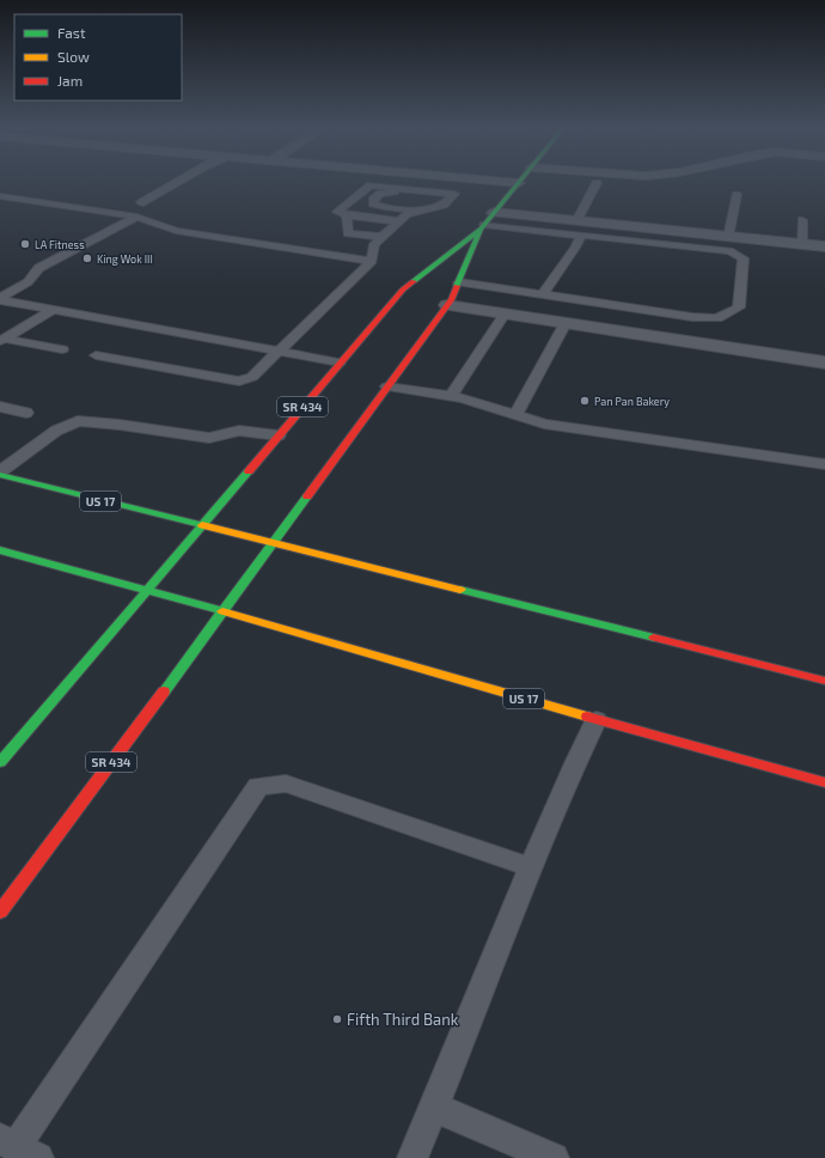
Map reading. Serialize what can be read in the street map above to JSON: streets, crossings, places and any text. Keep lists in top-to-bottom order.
{
  "streets": {
    "main road": ["SR 434", "US 17"]
  },
  "crossings": [
    ["SR 434", "US 17"]
  ],
  "places": [
    "LA Fitness",
    "King Wok III",
    "Pan Pan Bakery",
    "Fifth Third Bank"
  ],
  "legend": ["Fast", "Slow", "Jam"]
}
